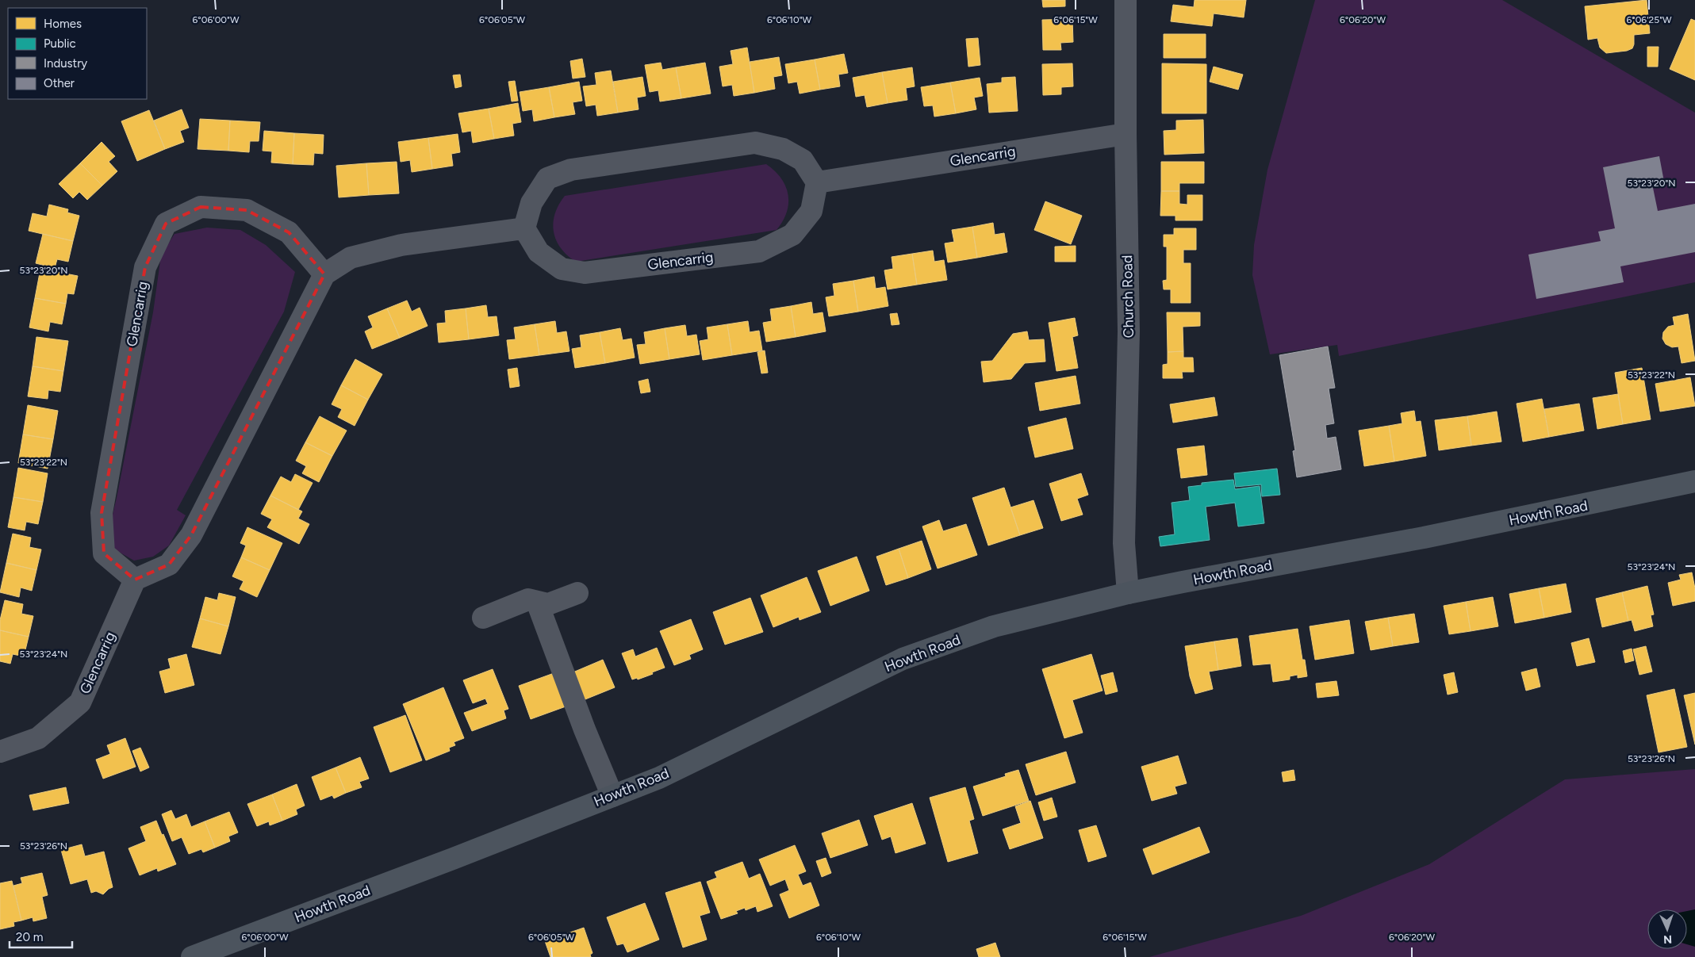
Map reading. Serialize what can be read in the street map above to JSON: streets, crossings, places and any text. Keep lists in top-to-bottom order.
{
  "streets": {
    "main road": ["Howth Road"],
    "street": ["Glencarrig", "Church Road"]
  },
  "crossings": [
    ["Glencarrig", "Church Road"],
    ["Church Road", "Howth Road"]
  ],
  "legend": [
    "Homes",
    "Public",
    "Industry",
    "Other"
  ],
  "scale_bar": "20 m",
  "north": "bottom",
  "coordinates": [
    "6°06'20\"W",
    "6°06'25\"W",
    "6°06'00\"W",
    "6°06'05\"W",
    "6°06'10\"W",
    "6°06'15\"W",
    "53°23'20\"N",
    "53°23'22\"N",
    "53°23'24\"N",
    "53°23'26\"N"
  ]
}
